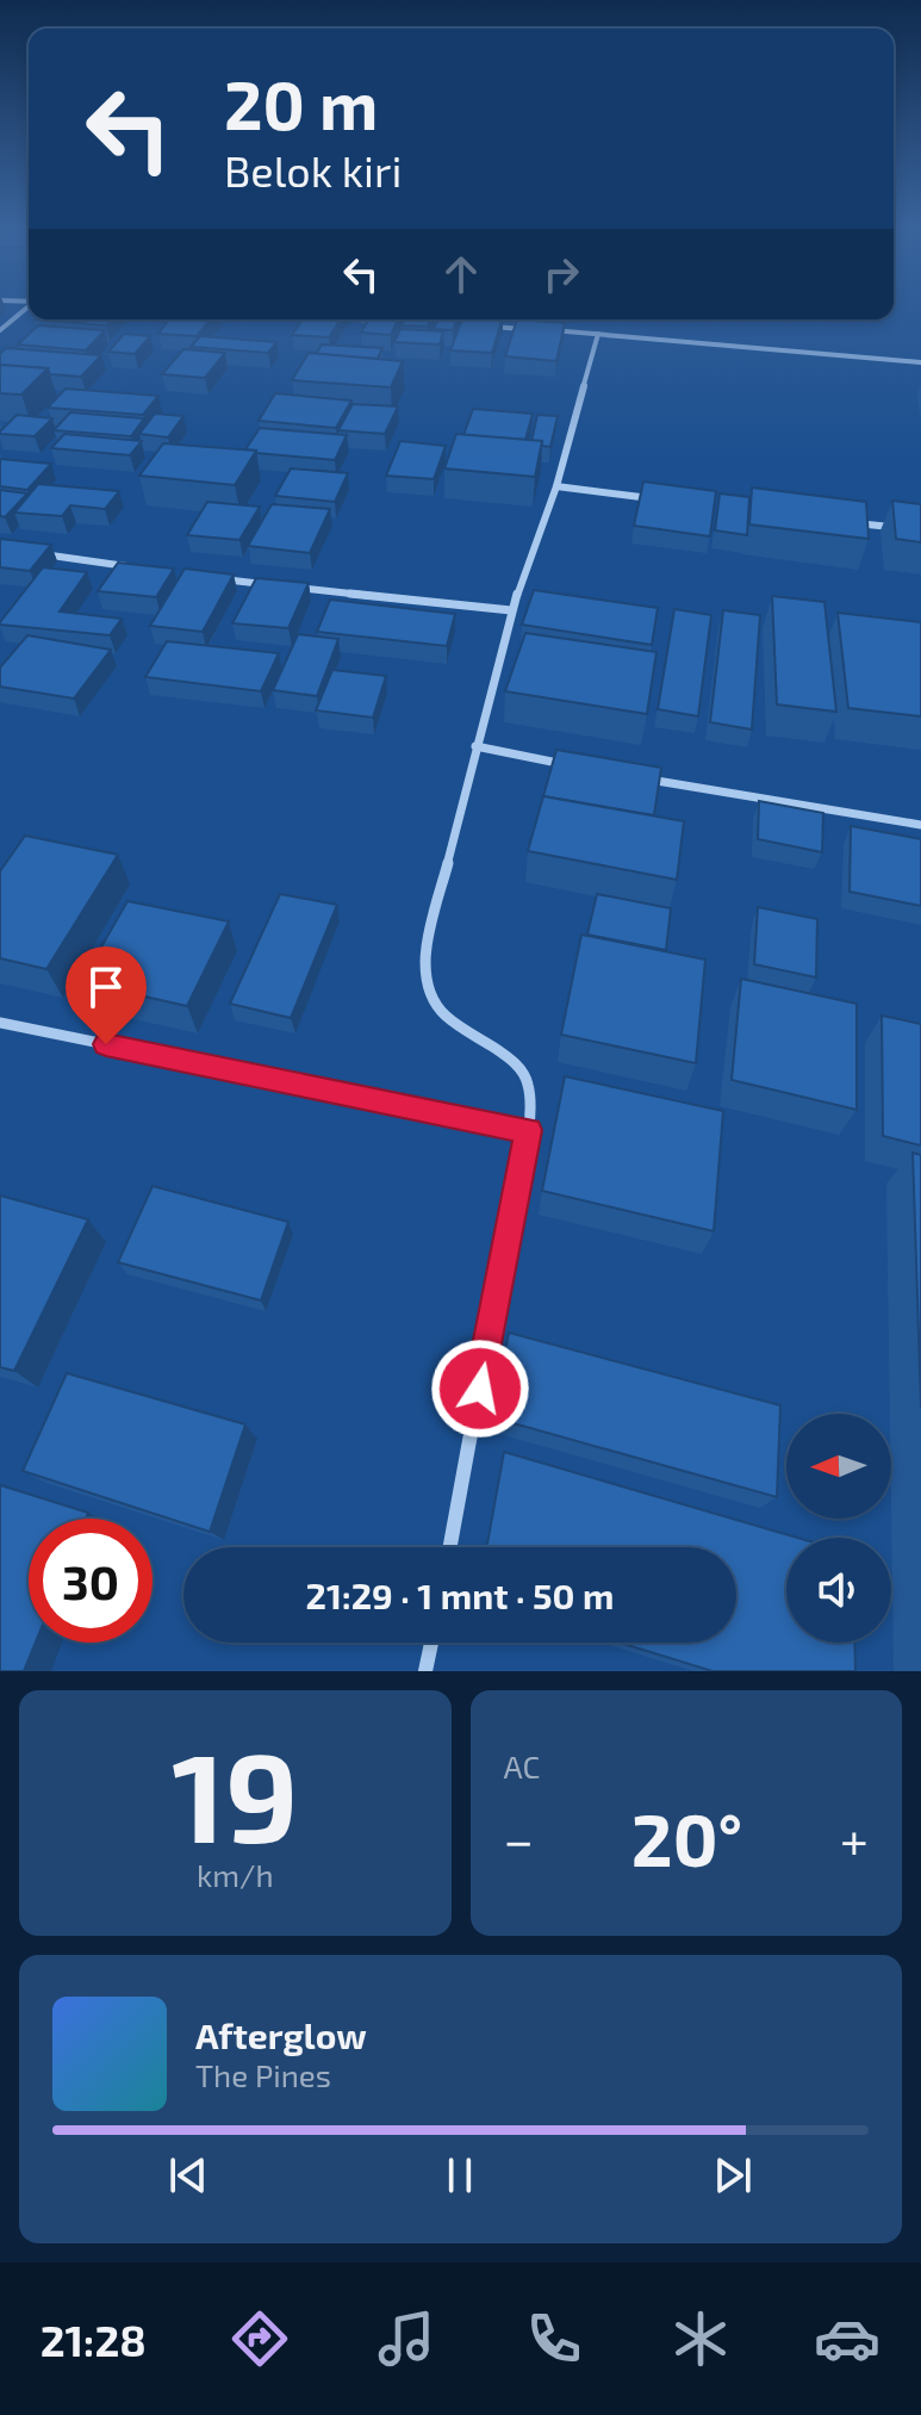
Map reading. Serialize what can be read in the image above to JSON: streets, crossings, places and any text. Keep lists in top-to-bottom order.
{
  "north": "left",
  "page": {
    "turn": ["20 m", "Belok kiri"],
    "limit": "30",
    "trip": "21:29 · 1 mnt · 50 m",
    "tile": [
      ["19", "km/h"],
      "AC"
    ],
    "heat": ["−", "20°", "+"],
    "song": ["Afterglow", "The Pines"],
    "tabs": "21:28"
  }
}
